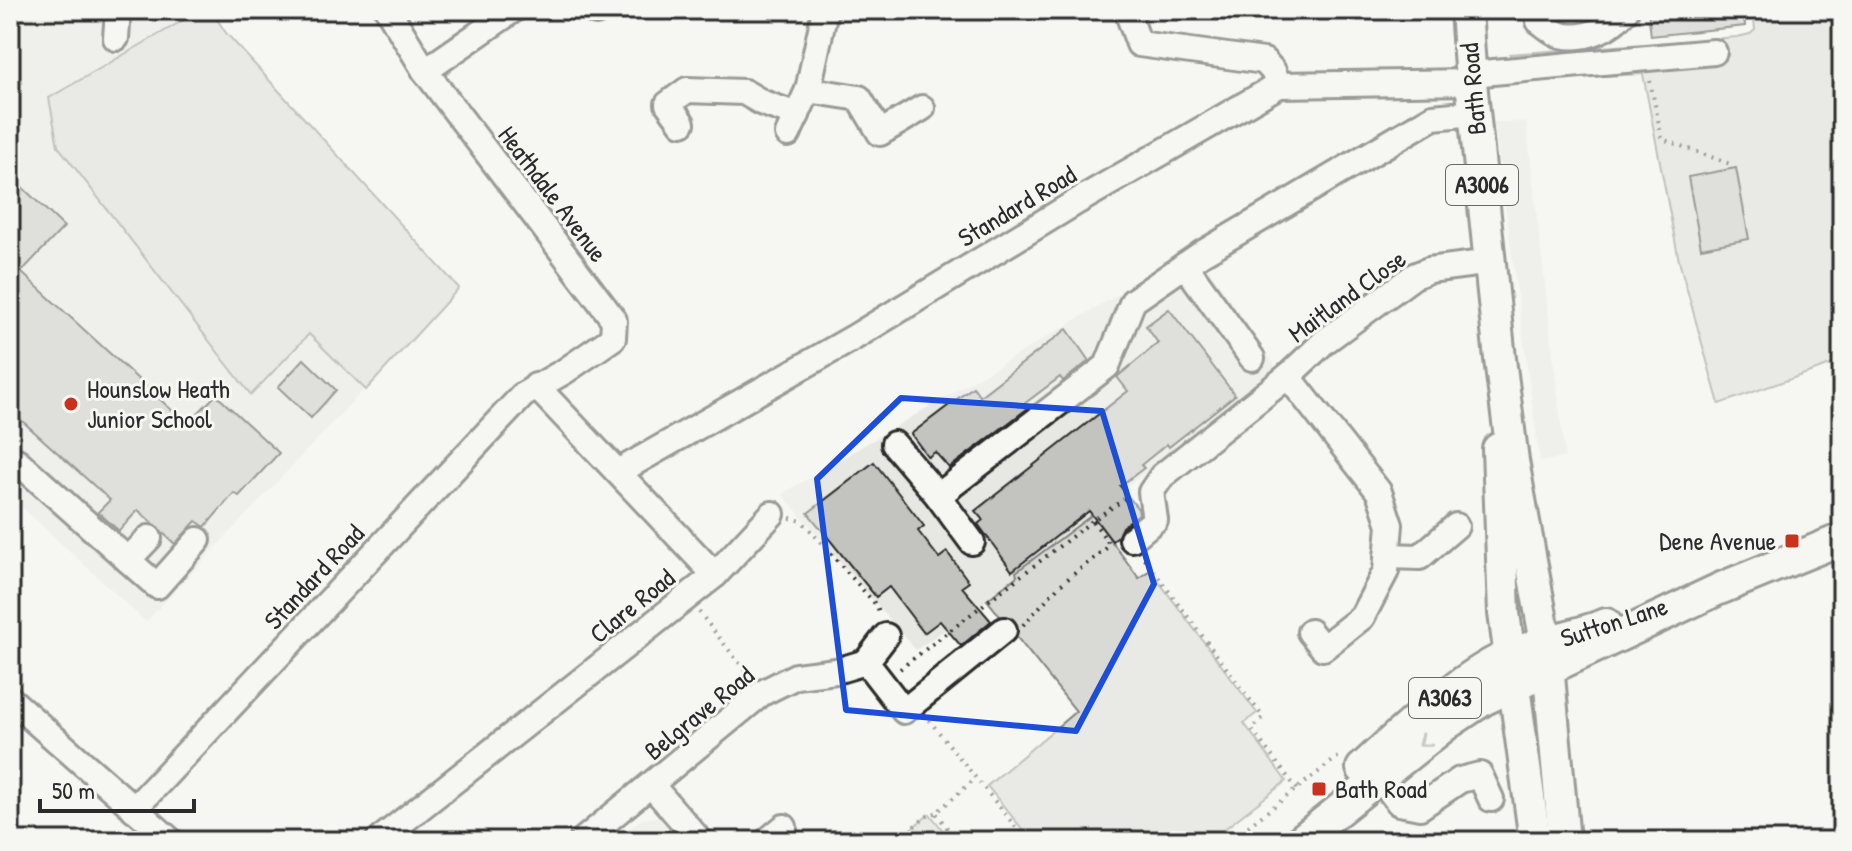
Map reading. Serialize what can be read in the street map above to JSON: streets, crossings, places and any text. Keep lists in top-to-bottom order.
{
  "streets": {
    "main road": [
      "Bath Road",
      "A3006",
      "Sutton Lane",
      "A3063"
    ],
    "street": [
      "Heathdale Avenue",
      "Standard Road",
      "Maitland Close",
      "Clare Road",
      "Belgrave Road"
    ]
  },
  "crossings": [
    ["Bath Road", "Standard Road"],
    ["Bath Road", "Maitland Close"],
    ["Bath Road", "Sutton Lane"],
    ["Bath Road", "A3063"],
    ["Heathdale Avenue", "Standard Road"],
    ["Heathdale Avenue", "Clare Road"],
    ["Standard Road", "Clare Road"],
    ["Sutton Lane", "A3063"]
  ],
  "places": {
    "other": ["Hounslow Heath Junior School"],
    "transit": ["Dene Avenue", "Bath Road"]
  },
  "scale_bar": "50 m"
}
